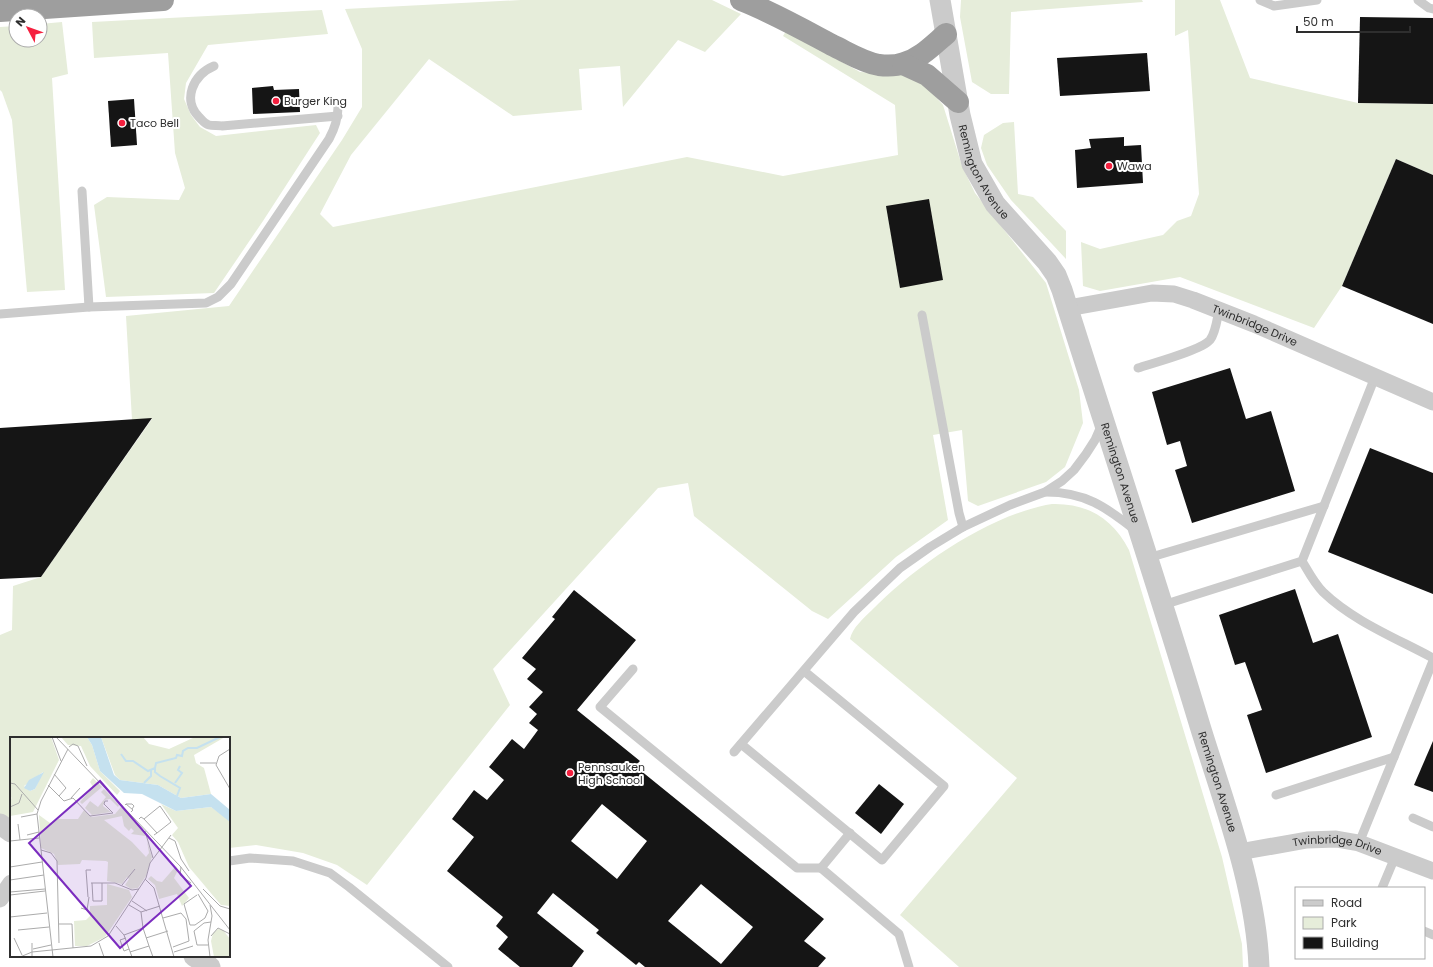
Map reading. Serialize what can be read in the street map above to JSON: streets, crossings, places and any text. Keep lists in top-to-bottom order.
{
  "streets": {
    "street": ["Remington Avenue", "Twinbridge Drive"]
  },
  "crossings": [
    ["Remington Avenue", "Twinbridge Drive"]
  ],
  "places": [
    "Burger King",
    "Taco Bell",
    "Wawa",
    "Pennsauken High School"
  ],
  "legend": ["Road", "Park", "Building"],
  "scale_bar": "50 m",
  "north": "top left"
}
